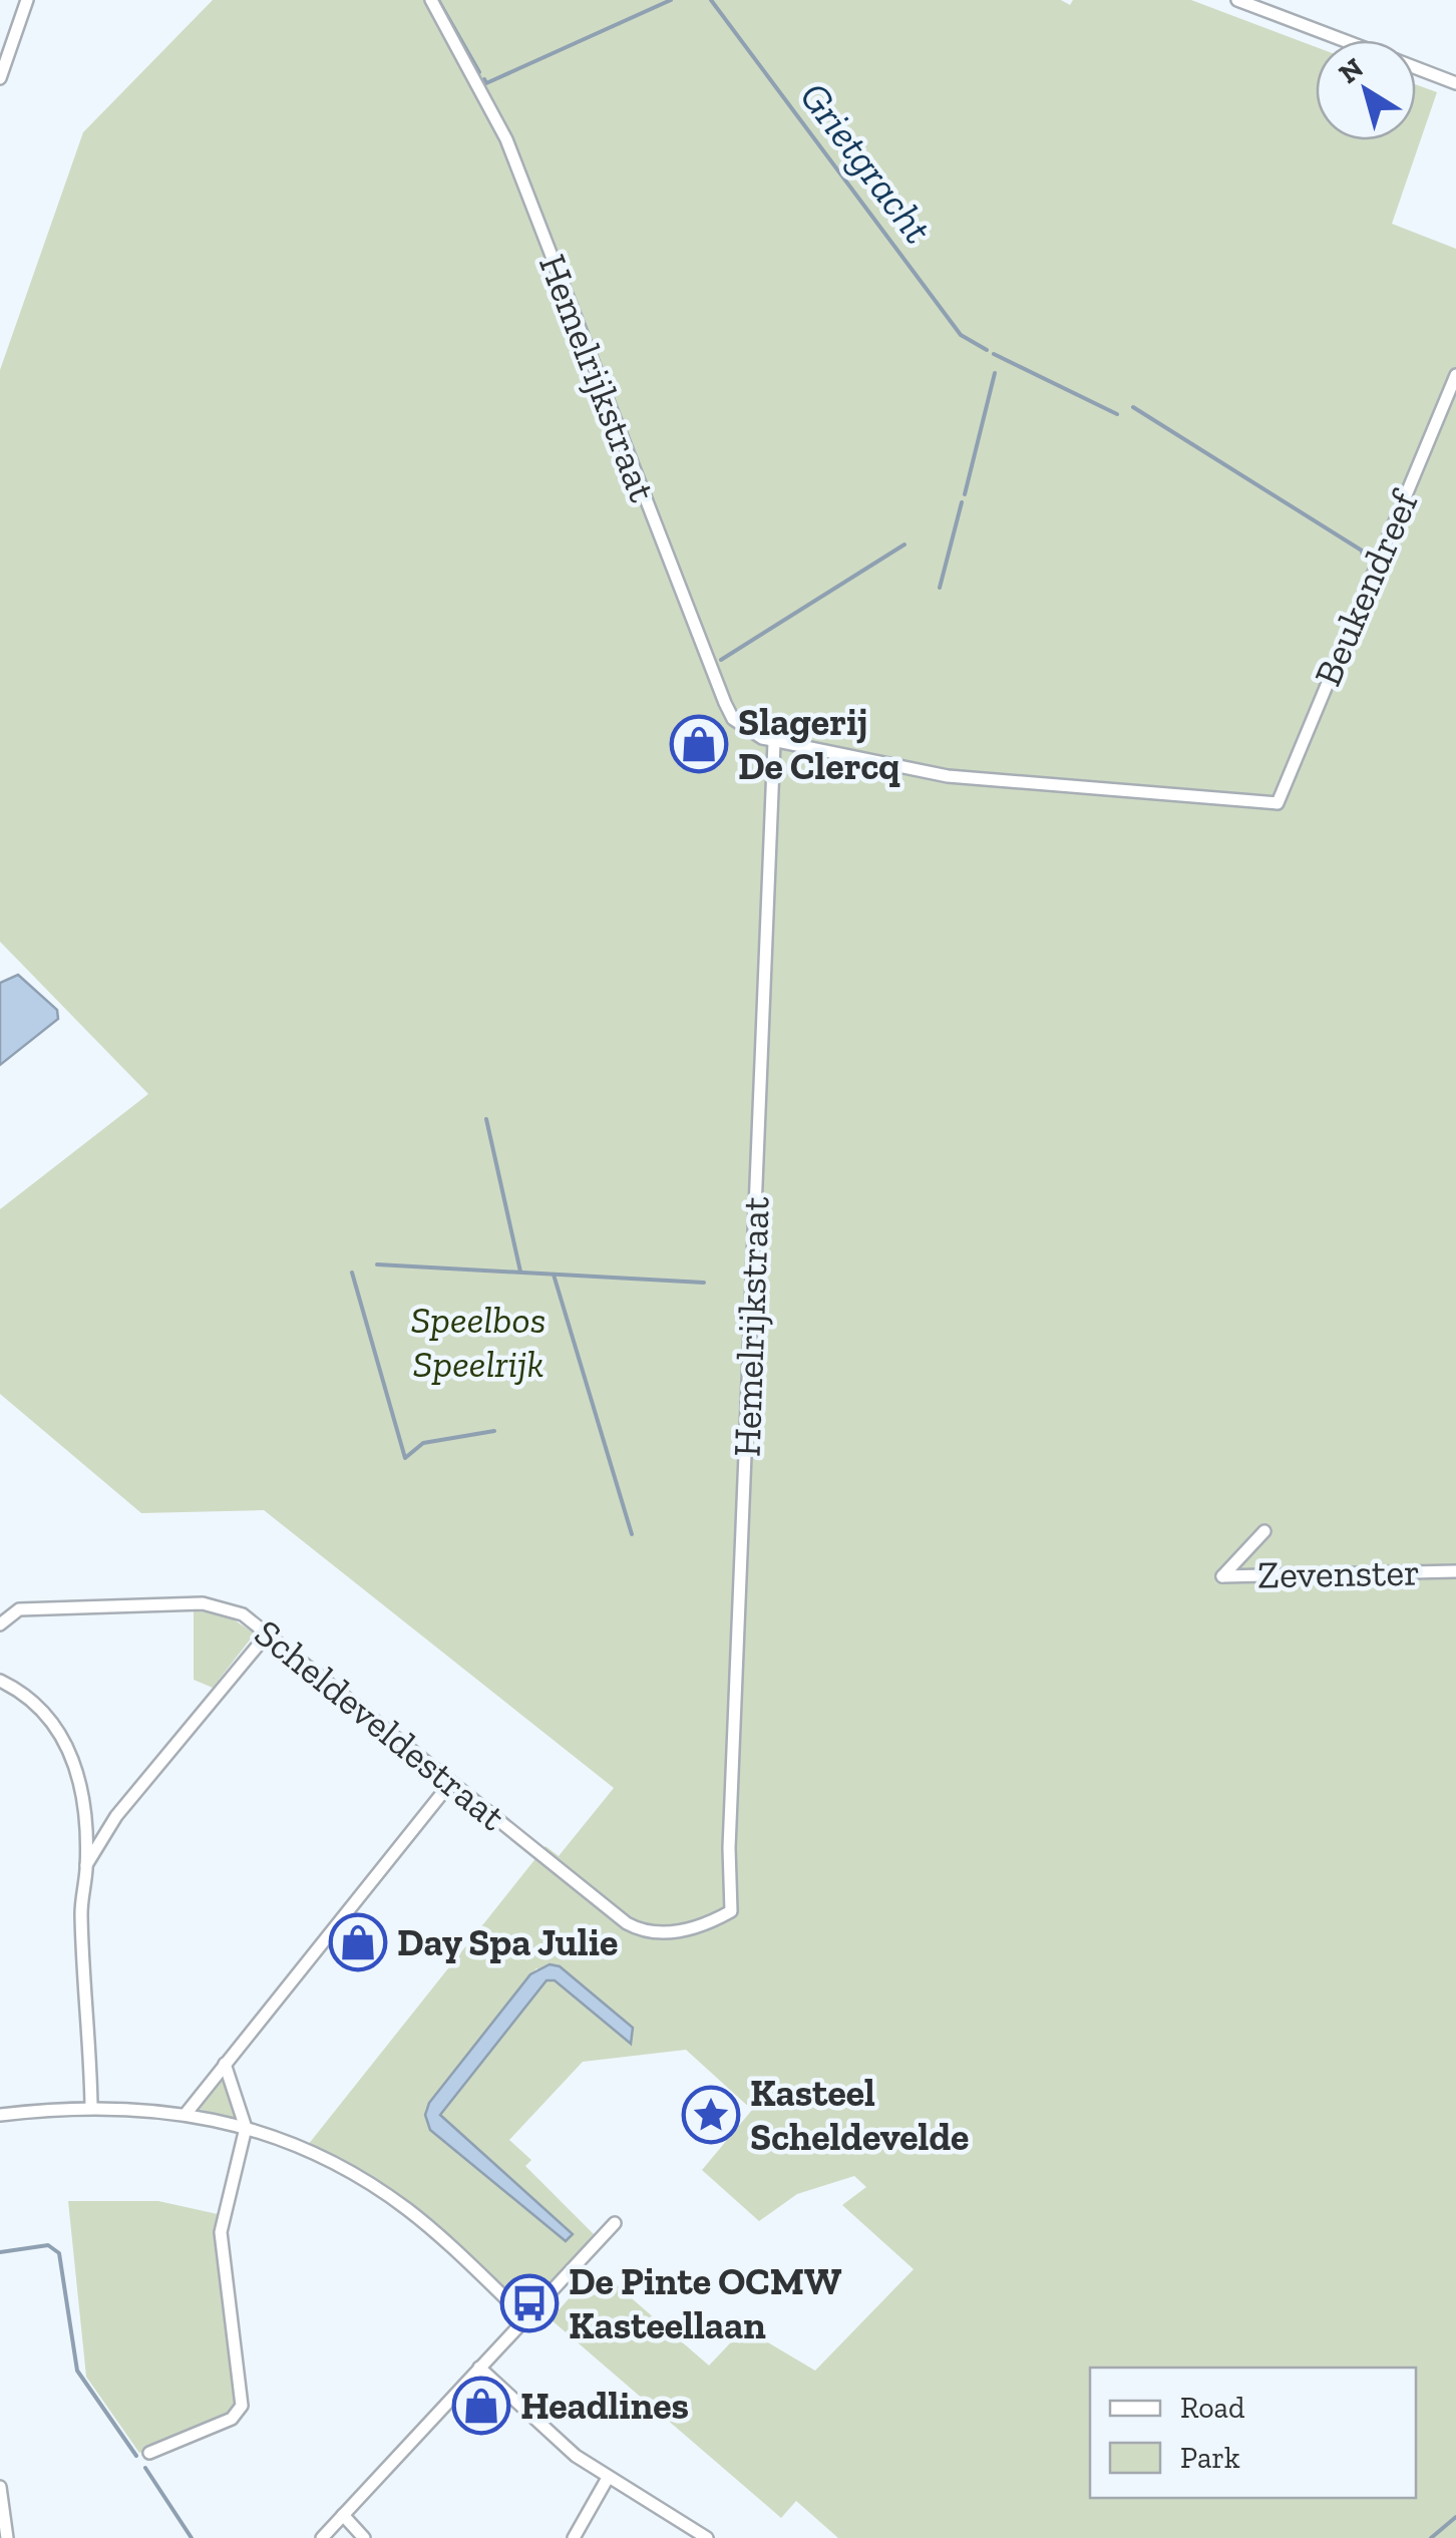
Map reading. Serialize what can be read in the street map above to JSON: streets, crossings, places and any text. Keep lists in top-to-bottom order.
{
  "streets": {
    "street": [
      "Hemelrijkstraat",
      "Beukendreef",
      "Zevenster",
      "Scheldeveldestraat"
    ]
  },
  "crossings": [
    ["Hemelrijkstraat", "Beukendreef"],
    ["Hemelrijkstraat", "Scheldeveldestraat"]
  ],
  "water": ["Grietgracht"],
  "parks": ["Speelbos Speelrijk"],
  "places": {
    "shop": ["Slagerij De Clercq", "Day Spa Julie", "Headlines"],
    "place": ["Kasteel Scheldevelde"],
    "bus stop": ["De Pinte OCMW Kasteellaan"]
  },
  "legend": ["Road", "Park"],
  "north": "top left"
}
